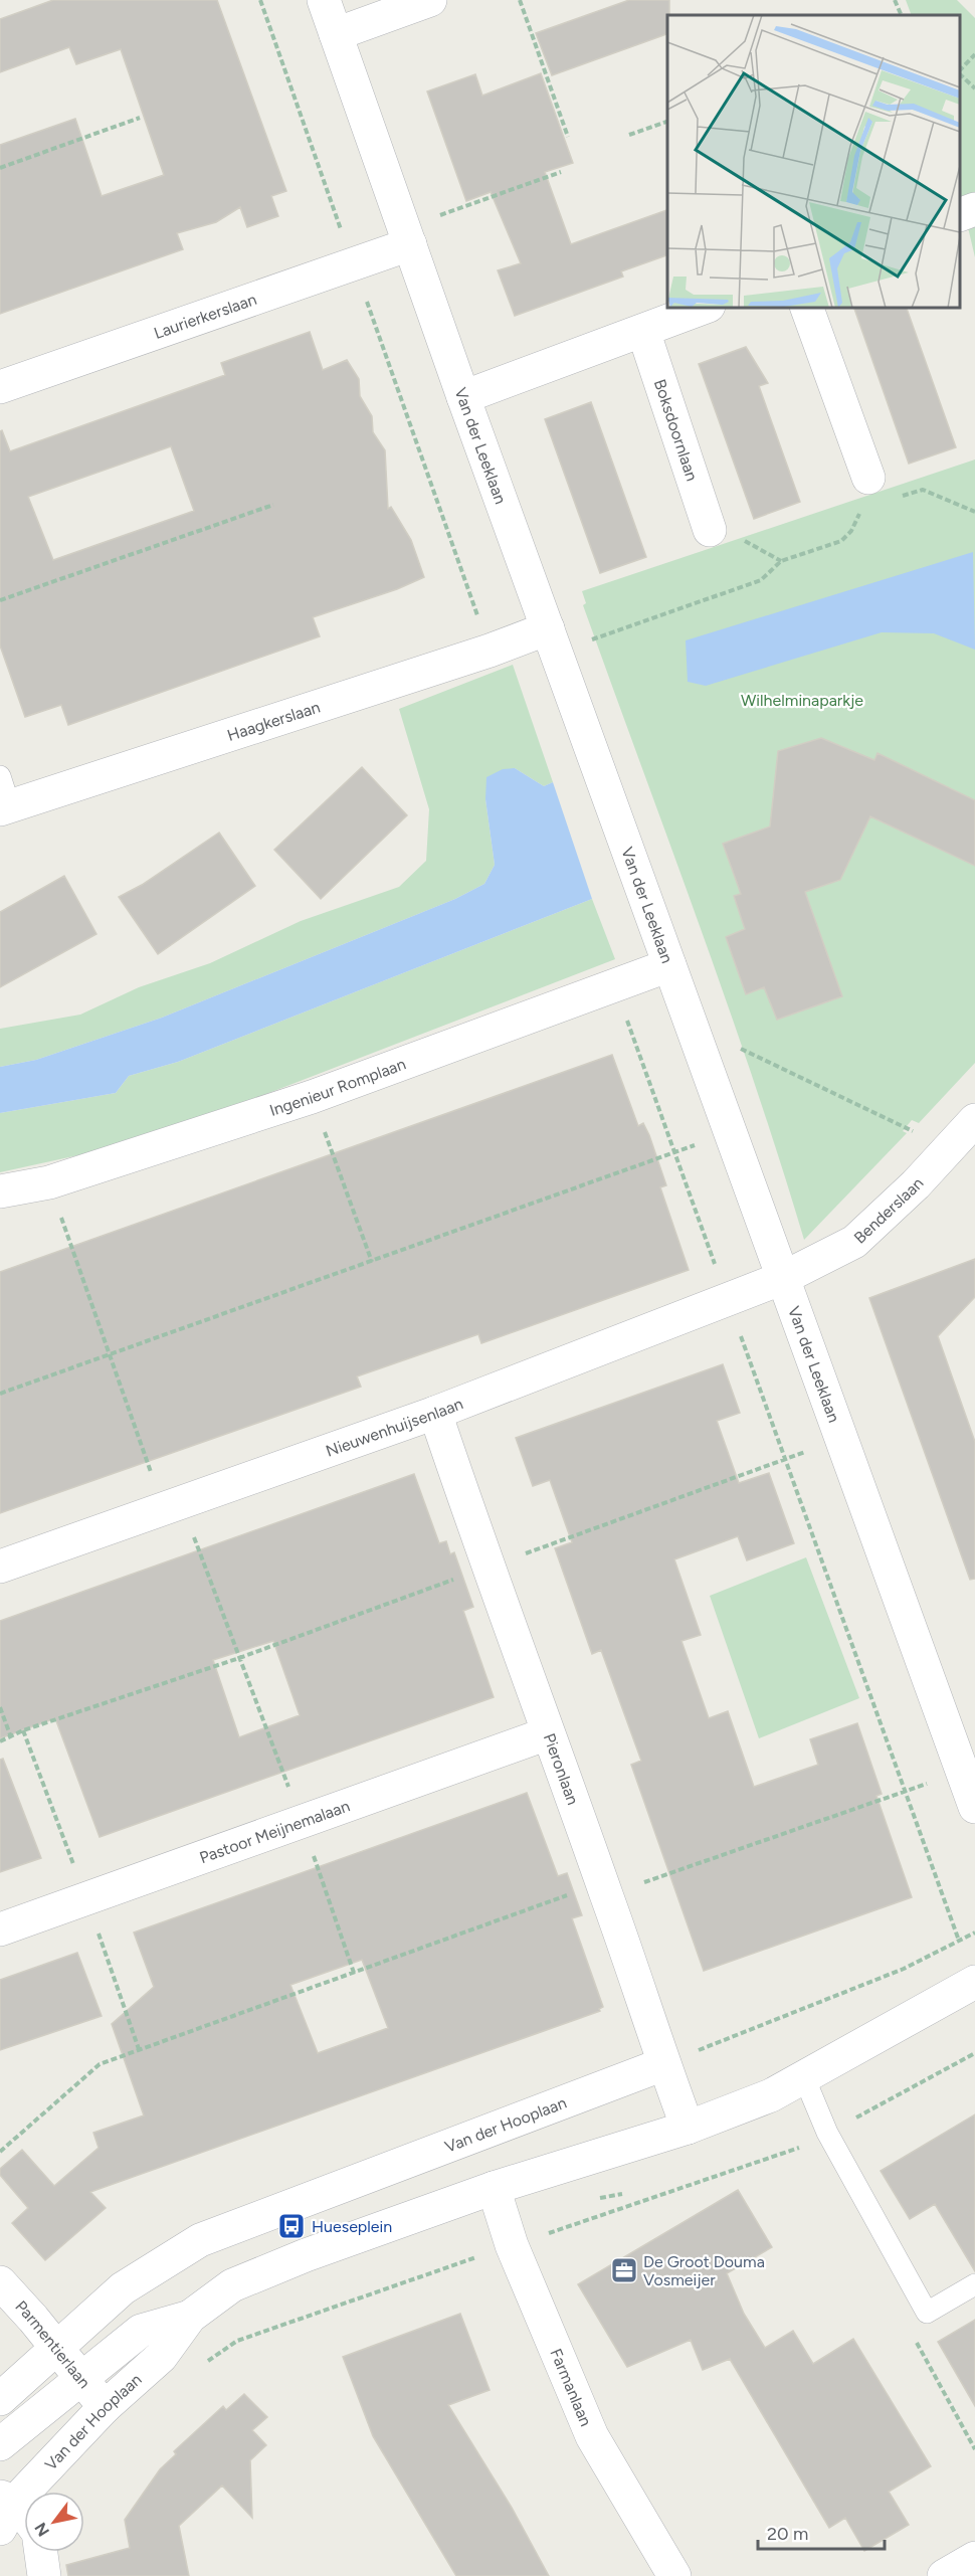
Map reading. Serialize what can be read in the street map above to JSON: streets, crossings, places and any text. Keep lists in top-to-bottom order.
{
  "streets": {
    "street": [
      "Laurierkerslaan",
      "Boksdoornlaan",
      "Van der Leeklaan",
      "Haagkerslaan",
      "Ingenieur Romplaan",
      "Benderslaan",
      "Nieuwenhuijsenlaan",
      "Pieronlaan",
      "Pastoor Meijnemalaan",
      "Van der Hooplaan",
      "Parmentierlaan",
      "Farmanlaan"
    ]
  },
  "crossings": [
    ["Laurierkerslaan", "Van der Leeklaan"],
    ["Van der Leeklaan", "Haagkerslaan"],
    ["Van der Leeklaan", "Ingenieur Romplaan"],
    ["Van der Leeklaan", "Benderslaan"],
    ["Van der Leeklaan", "Nieuwenhuijsenlaan"],
    ["Benderslaan", "Nieuwenhuijsenlaan"],
    ["Nieuwenhuijsenlaan", "Pieronlaan"],
    ["Pieronlaan", "Pastoor Meijnemalaan"],
    ["Pieronlaan", "Van der Hooplaan"],
    ["Van der Hooplaan", "Parmentierlaan"],
    ["Van der Hooplaan", "Farmanlaan"]
  ],
  "parks": ["Wilhelminaparkje"],
  "places": {
    "bus stop": ["Hueseplein"],
    "office": ["De Groot Douma Vosmeijer"]
  },
  "scale_bar": "20 m",
  "north": "bottom left"
}
